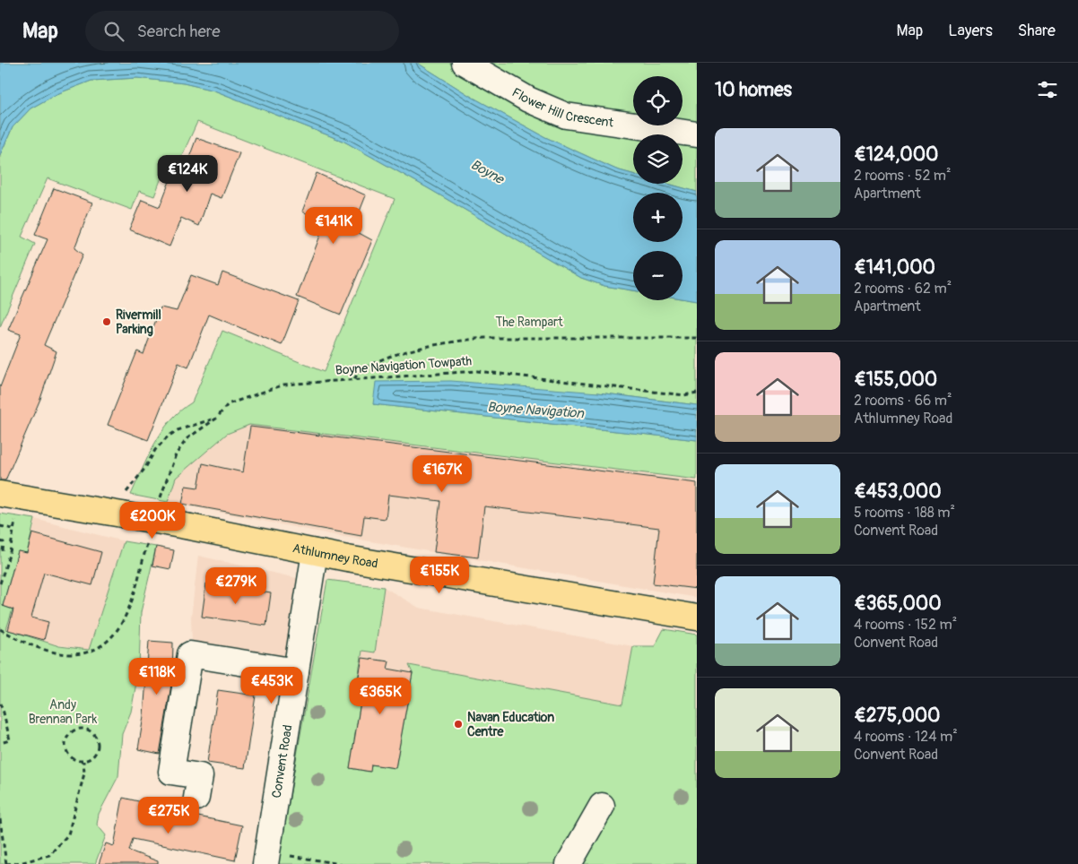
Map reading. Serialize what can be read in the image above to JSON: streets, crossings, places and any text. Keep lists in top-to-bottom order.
{
  "streets": {
    "main road": ["Athlumney Road"],
    "street": ["Flower Hill Crescent", "Convent Road"],
    "path": ["Boyne Navigation Towpath"]
  },
  "crossings": [
    ["Athlumney Road", "Convent Road"]
  ],
  "water": ["Boyne", "Boyne Navigation"],
  "parks": ["The Rampart", "Andy Brennan Park"],
  "places": ["Rivermill Parking", "Navan Education Centre"],
  "page": {
    "header": "Map",
    "search": "Search here",
    "nav": ["Map", "Layers", "Share"],
    "heading": "10 homes",
    "map_buttons": ["+", "−"],
    "list": [
      {
        "name": "€124,000",
        "note": "2 rooms · 52 m² · Apartment"
      },
      {
        "name": "€141,000",
        "note": "2 rooms · 62 m² · Apartment"
      },
      {
        "name": "€155,000",
        "note": "2 rooms · 66 m² · Athlumney Road"
      },
      {
        "name": "€453,000",
        "note": "5 rooms · 188 m² · Convent Road"
      },
      {
        "name": "€365,000",
        "note": "4 rooms · 152 m² · Convent Road"
      },
      {
        "name": "€275,000",
        "note": "4 rooms · 124 m² · Convent Road"
      }
    ],
    "price": [
      "€124K",
      "€141K",
      "€167K",
      "€200K",
      "€155K",
      "€279K",
      "€118K",
      "€453K",
      "€365K",
      "€275K"
    ]
  }
}
